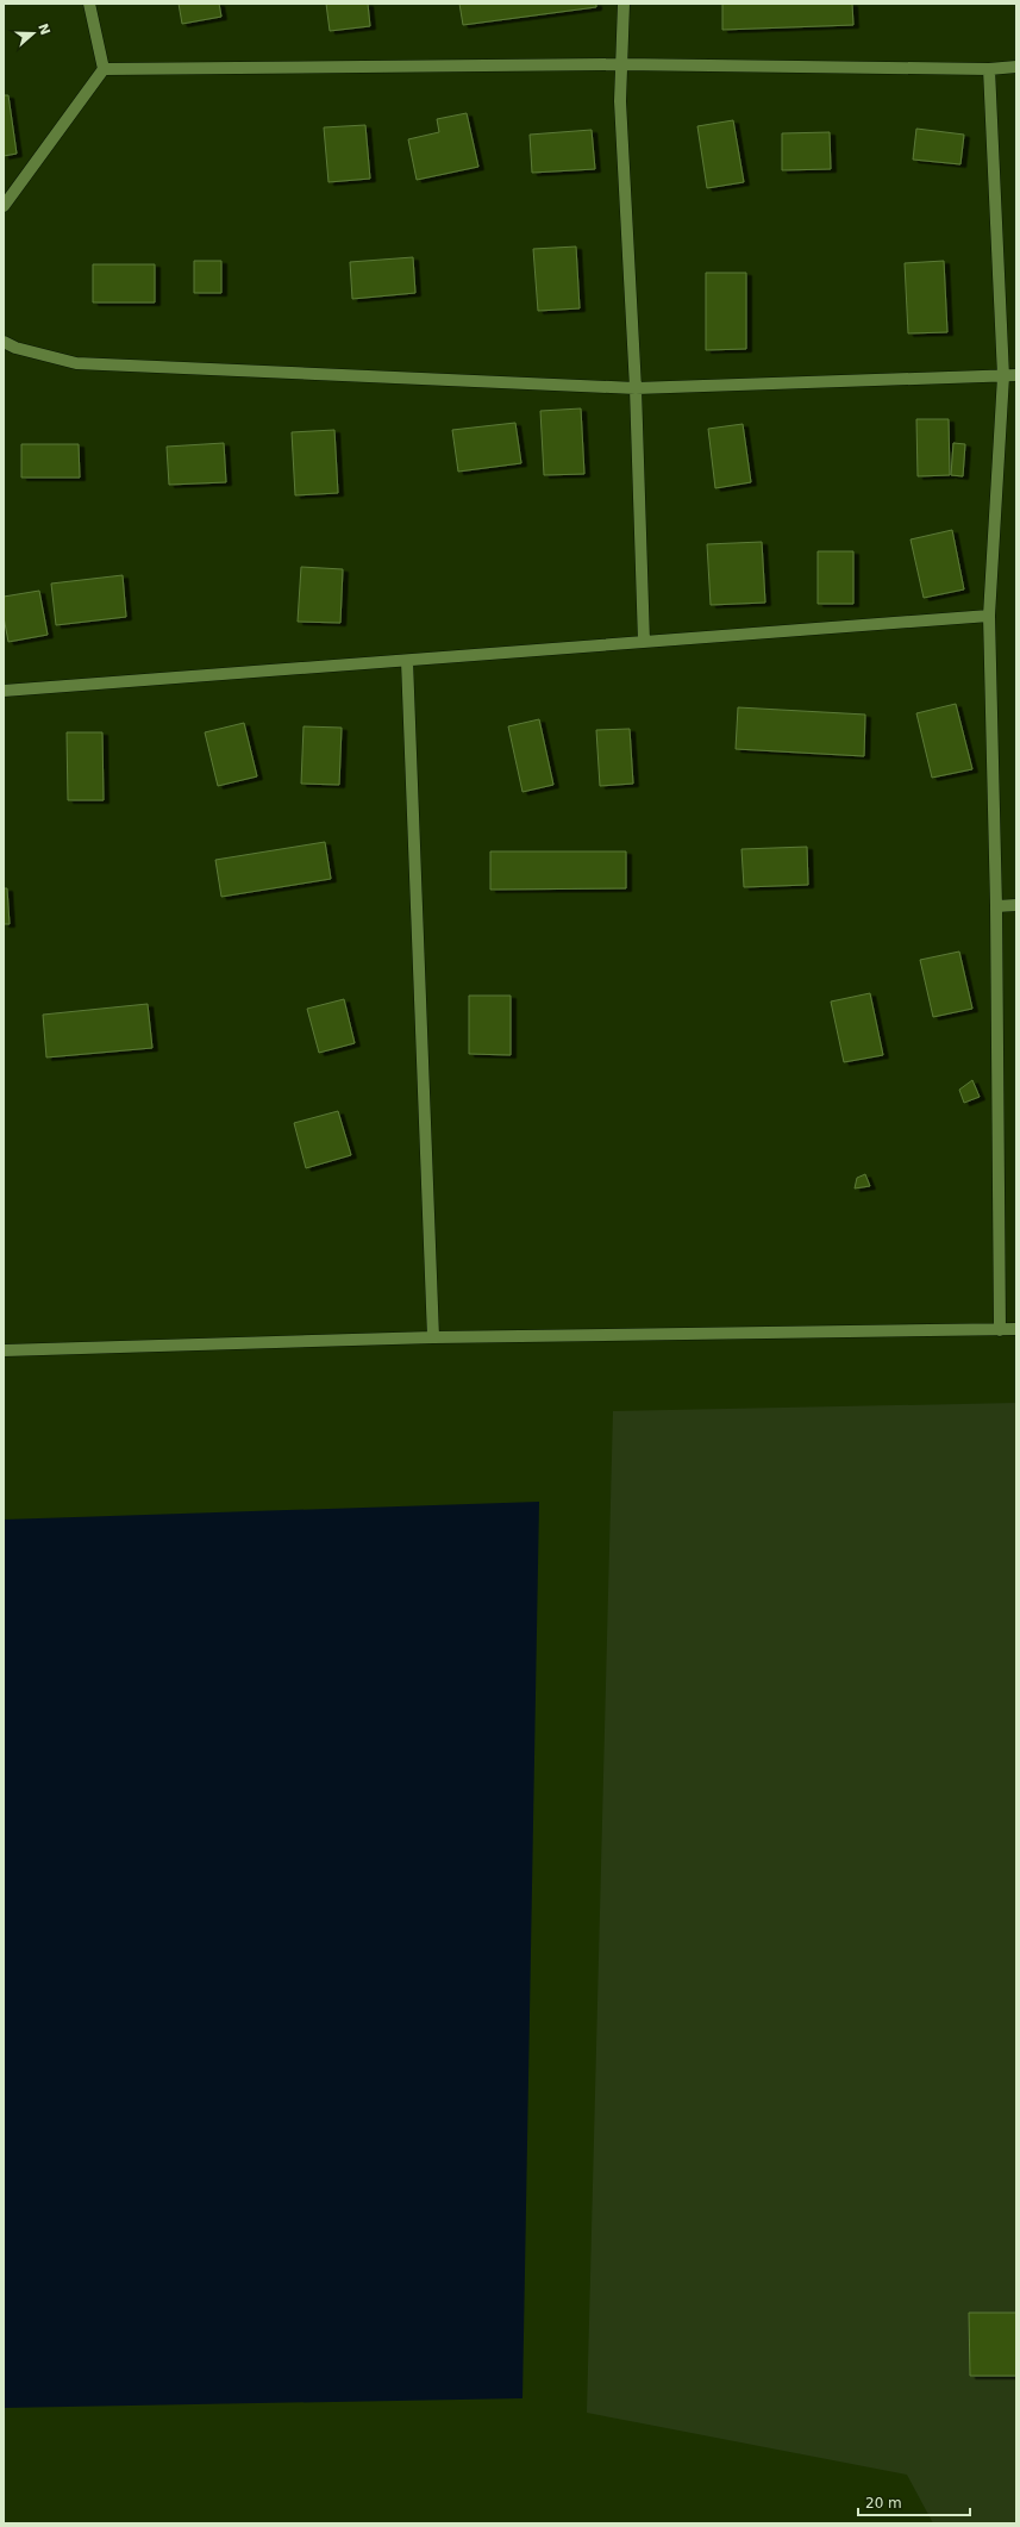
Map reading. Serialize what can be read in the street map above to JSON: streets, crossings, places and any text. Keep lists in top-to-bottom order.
{
  "scale_bar": "20 m",
  "north": "right"
}
